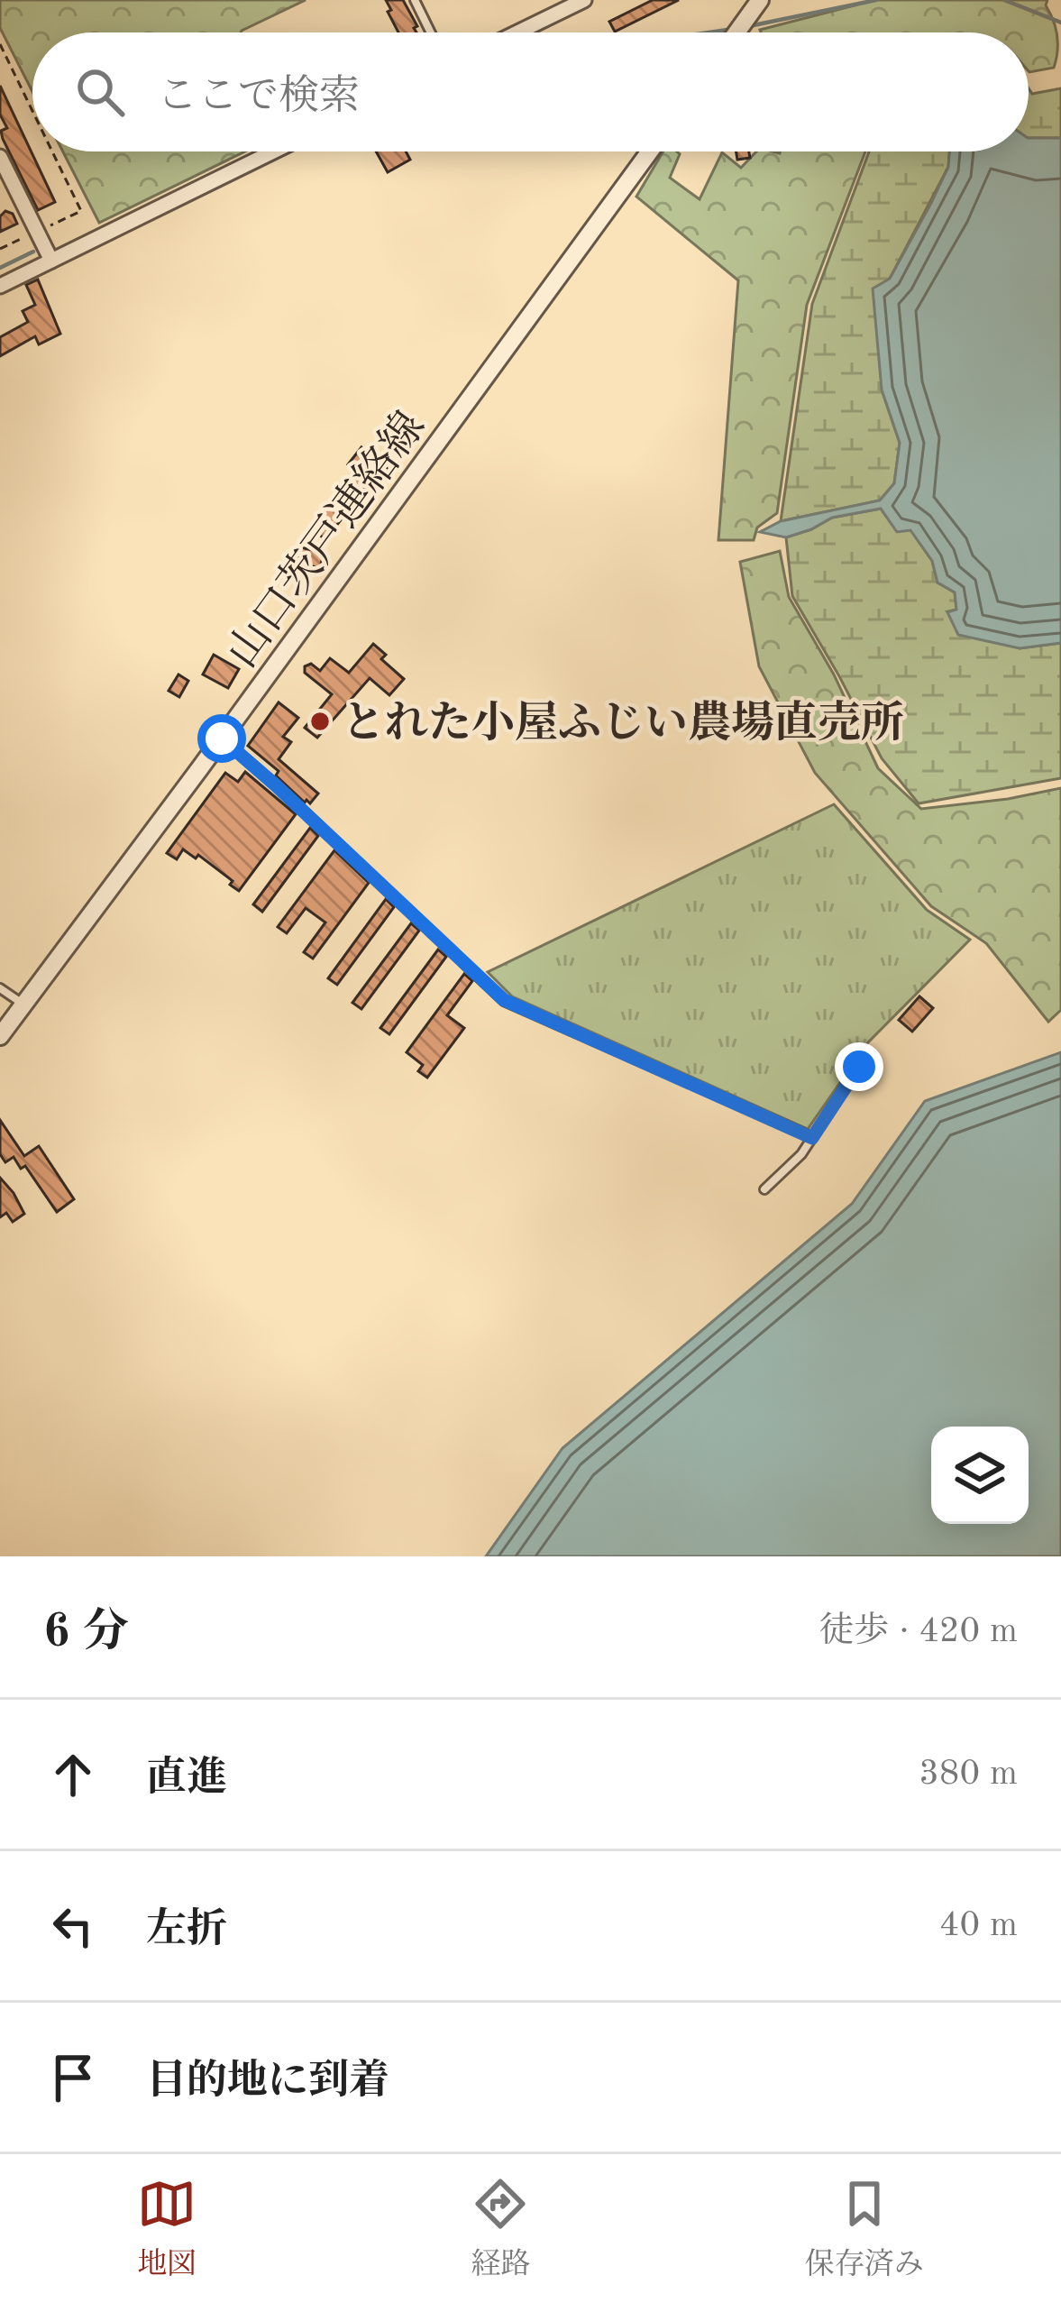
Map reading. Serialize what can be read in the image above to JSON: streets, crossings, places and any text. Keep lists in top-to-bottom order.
{
  "streets": {
    "street": ["山口茨戸連絡線"]
  },
  "places": ["とれた小屋ふじい農場直売所"],
  "page": {
    "search": "ここで検索",
    "heading": ["6 分", "徒歩 · 420 m"],
    "list": [
      ["直進", "380 m"],
      ["左折", "40 m"],
      "目的地に到着"
    ],
    "nav": ["地図", "経路", "保存済み"]
  }
}
